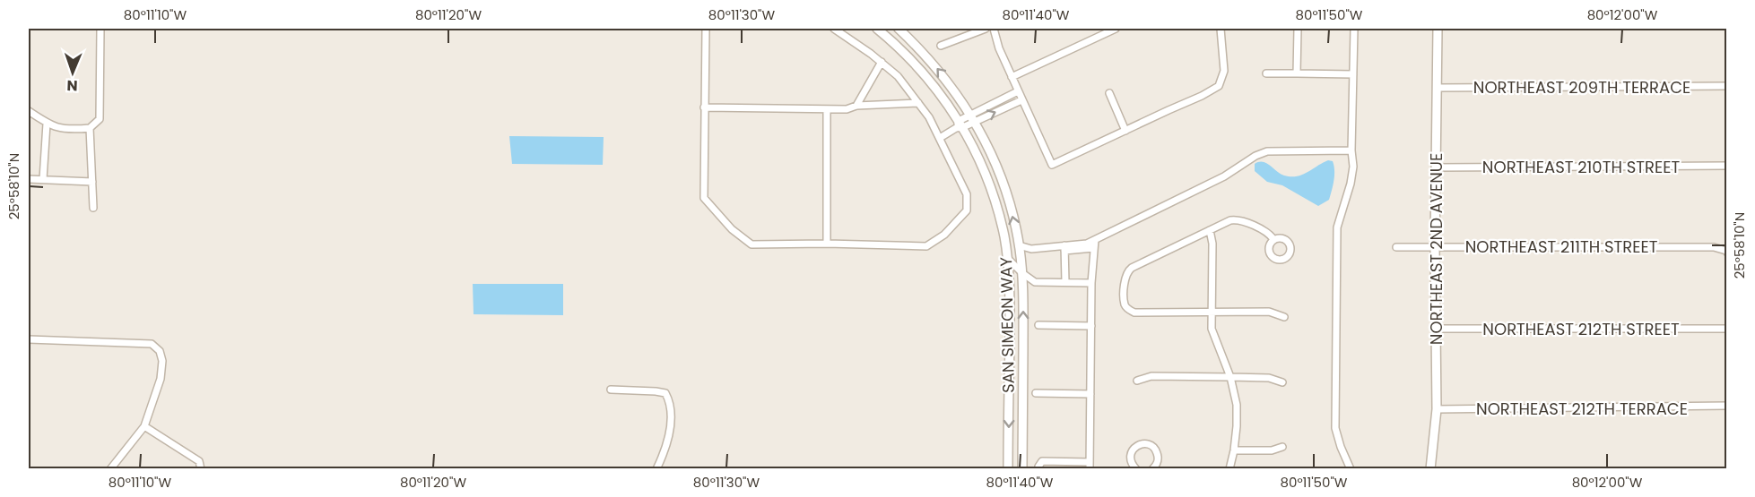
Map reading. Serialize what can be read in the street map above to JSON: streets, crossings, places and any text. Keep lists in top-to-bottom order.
{
  "streets": {
    "street": [
      "NORTHEAST 209TH TERRACE",
      "NORTHEAST 210TH STREET",
      "NORTHEAST 211TH STREET",
      "NORTHEAST 2ND AVENUE",
      "SAN SIMEON WAY",
      "NORTHEAST 212TH STREET",
      "NORTHEAST 212TH TERRACE"
    ]
  },
  "crossings": [
    ["NORTHEAST 209TH TERRACE", "NORTHEAST 2ND AVENUE"],
    ["NORTHEAST 210TH STREET", "NORTHEAST 2ND AVENUE"],
    ["NORTHEAST 211TH STREET", "NORTHEAST 2ND AVENUE"],
    ["NORTHEAST 2ND AVENUE", "NORTHEAST 212TH STREET"],
    ["NORTHEAST 2ND AVENUE", "NORTHEAST 212TH TERRACE"]
  ],
  "north": "bottom",
  "coordinates": [
    "80°11'10\"W",
    "80°11'20\"W",
    "80°11'30\"W",
    "80°11'40\"W",
    "80°11'50\"W",
    "80°12'00\"W",
    "25°58'10\"N"
  ]
}
